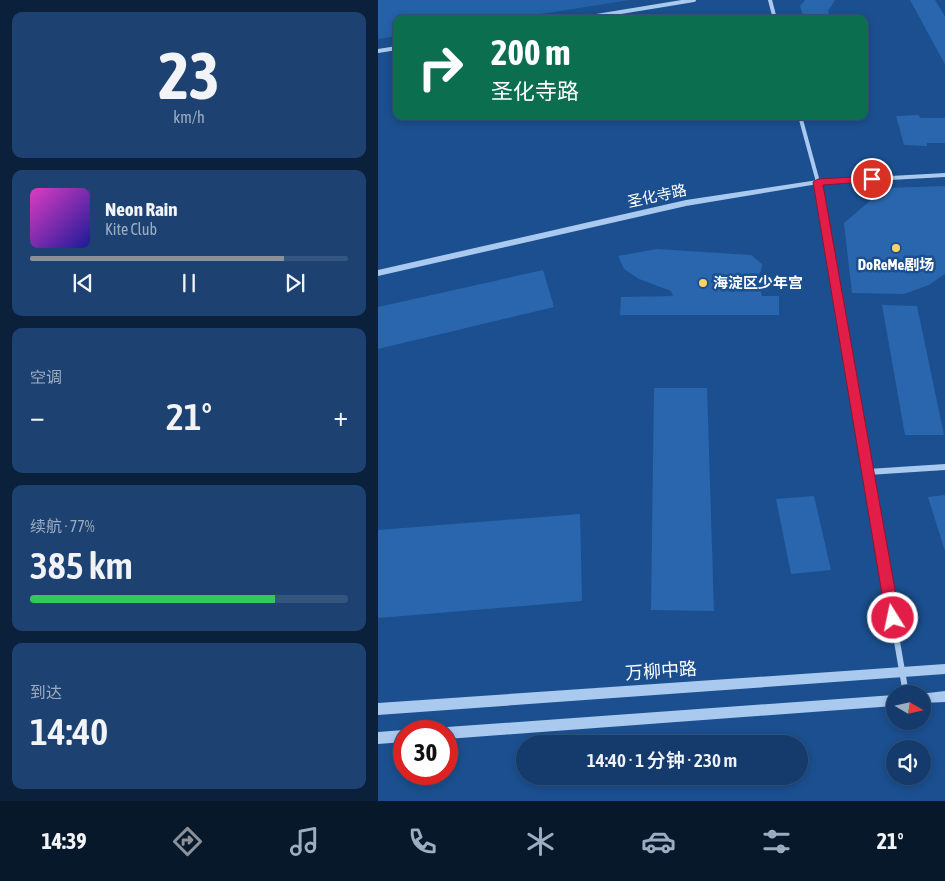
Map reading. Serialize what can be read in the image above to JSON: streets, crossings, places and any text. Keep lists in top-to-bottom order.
{
  "streets": {
    "street": ["圣化寺路", "万柳中路"]
  },
  "places": ["DoReMe剧场", "海淀区少年宫"],
  "north": "right",
  "page": {
    "tile": [
      ["23", "km/h"],
      "空调",
      ["续航 · 77%", "385 km"],
      ["到达", "14:40"]
    ],
    "turn": ["200 m", "圣化寺路"],
    "song": ["Neon Rain", "Kite Club"],
    "heat": ["−", "21°", "+"],
    "limit": "30",
    "trip": "14:40 · 1 分钟 · 230 m",
    "tabs": ["14:39", "21°"]
  }
}
